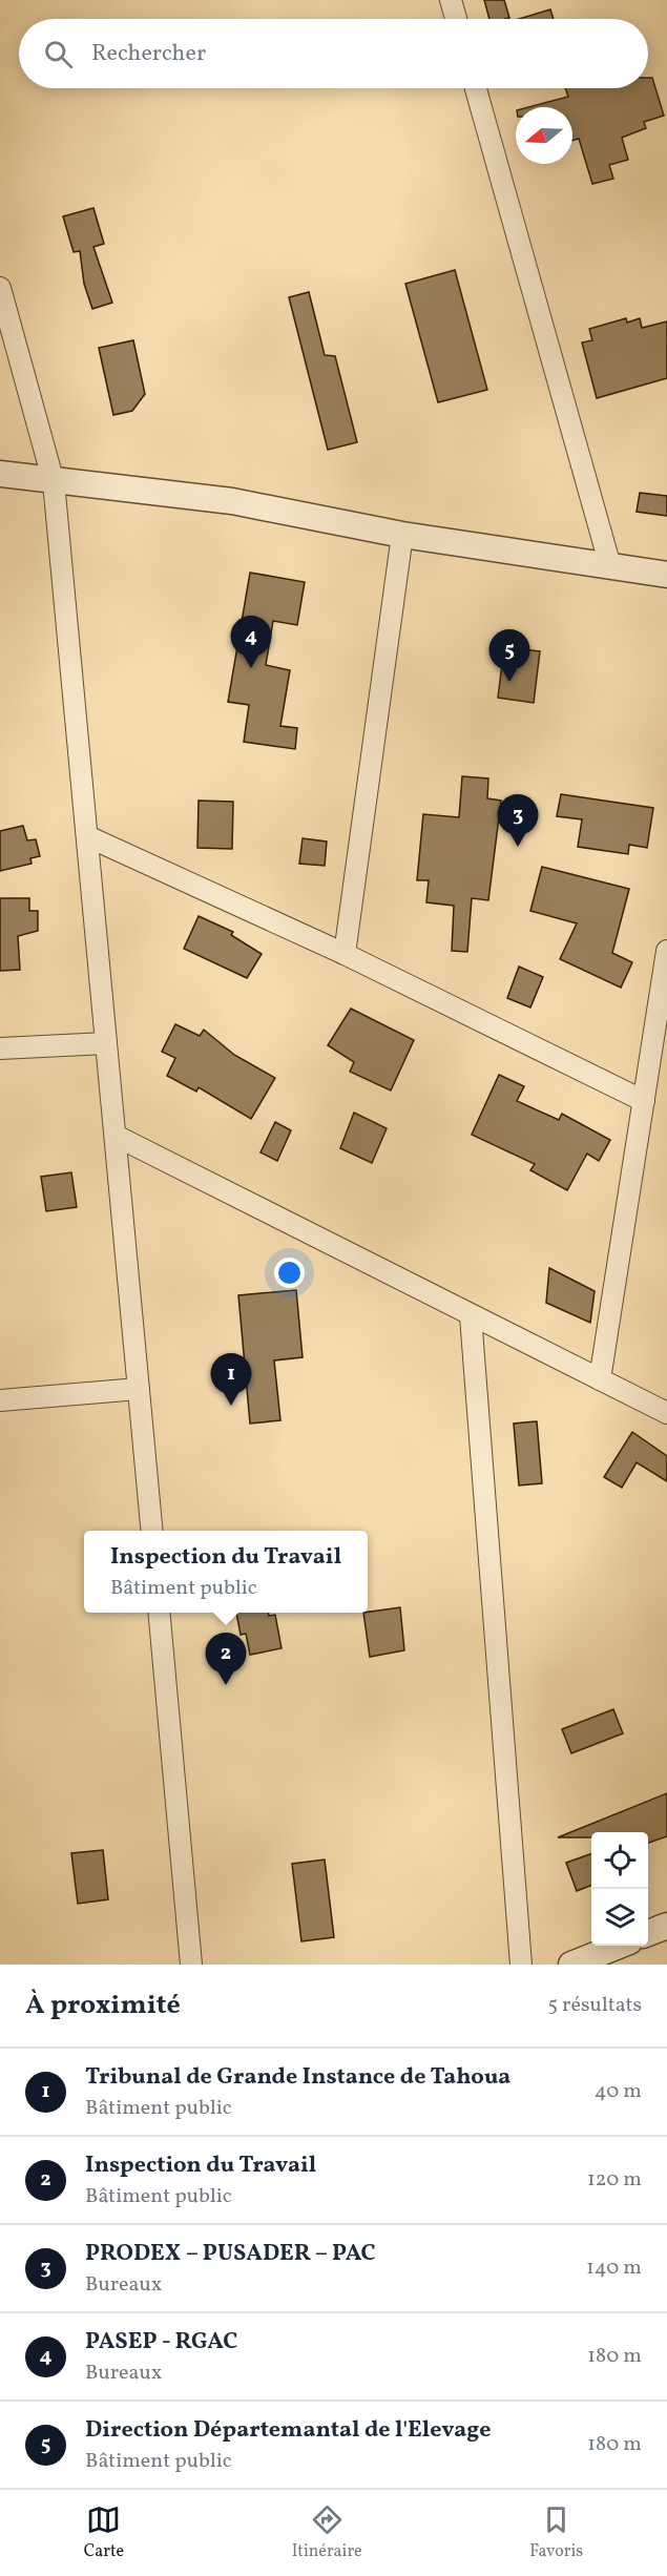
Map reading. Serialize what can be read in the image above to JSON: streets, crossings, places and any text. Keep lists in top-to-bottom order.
{
  "north": "left",
  "page": {
    "search": "Rechercher",
    "pins": [
      "4",
      "5",
      "3",
      "1",
      "2"
    ],
    "popup": ["Inspection du Travail", "Bâtiment public"],
    "heading": ["À proximité", "5 résultats"],
    "list": [
      {
        "mark": "1",
        "name": "Tribunal de Grande Instance de Tahoua",
        "note": "Bâtiment public",
        "value": "40 m"
      },
      {
        "mark": "2",
        "name": "Inspection du Travail",
        "note": "Bâtiment public",
        "value": "120 m"
      },
      {
        "mark": "3",
        "name": "PRODEX – PUSADER – PAC",
        "note": "Bureaux",
        "value": "140 m"
      },
      {
        "mark": "4",
        "name": "PASEP - RGAC",
        "note": "Bureaux",
        "value": "180 m"
      },
      {
        "mark": "5",
        "name": "Direction Départemantal de l'Elevage",
        "note": "Bâtiment public",
        "value": "180 m"
      }
    ],
    "nav": ["Carte", "Itinéraire", "Favoris"]
  }
}
